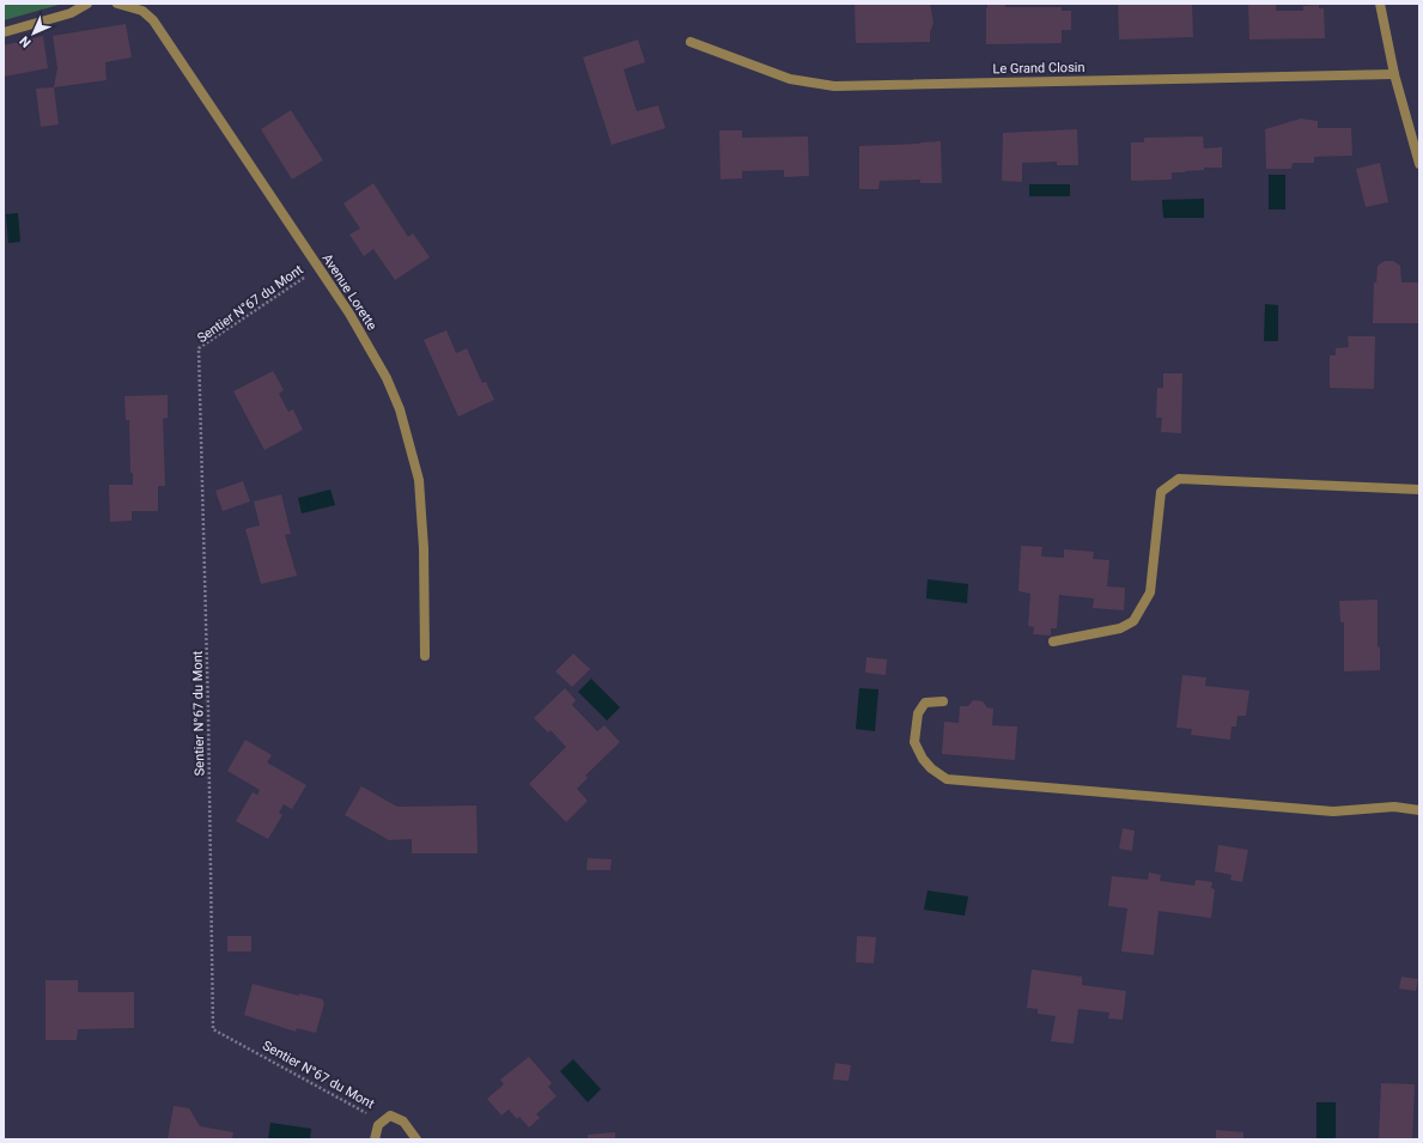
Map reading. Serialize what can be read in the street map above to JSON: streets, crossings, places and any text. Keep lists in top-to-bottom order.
{
  "streets": {
    "street": ["Le Grand Closin", "Avenue Lorette"],
    "path": ["Sentier N°67 du Mont"]
  },
  "crossings": [
    ["Avenue Lorette", "Sentier N°67 du Mont"]
  ],
  "north": "bottom left"
}
